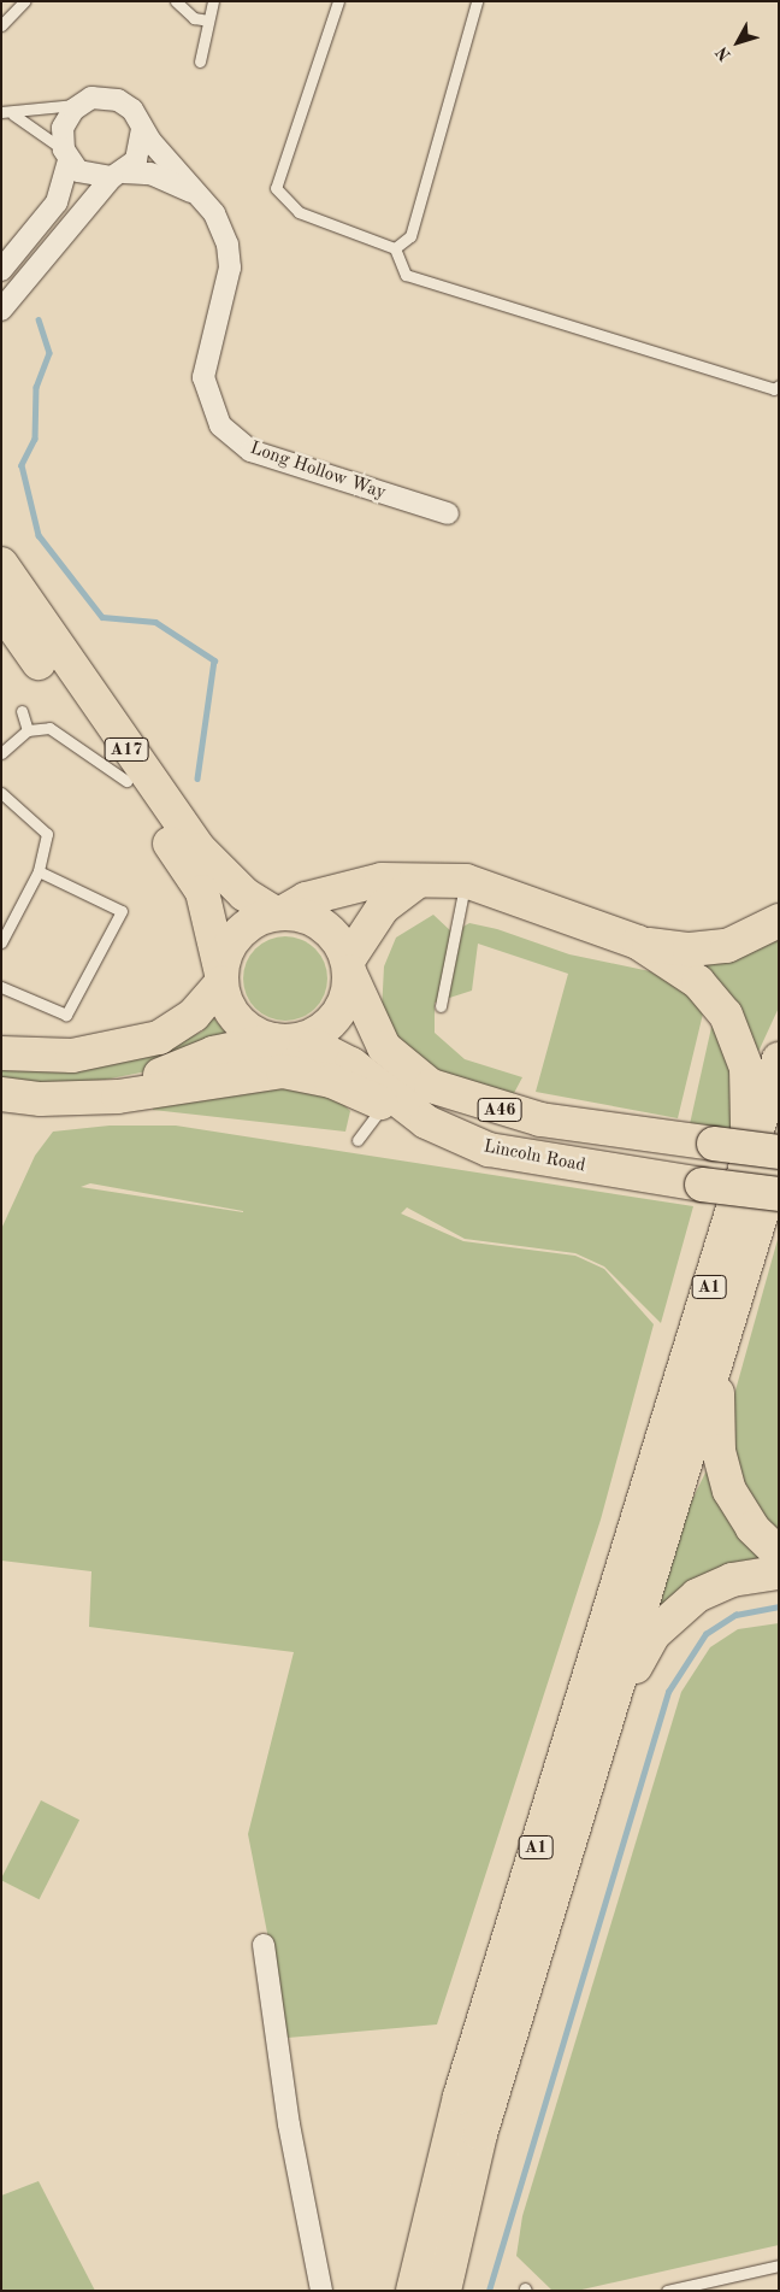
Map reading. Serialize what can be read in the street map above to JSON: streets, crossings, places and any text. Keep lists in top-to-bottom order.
{
  "streets": {
    "highway": [
      "A17",
      "A46",
      "Lincoln Road",
      "A1"
    ],
    "street": ["Long Hollow Way"]
  },
  "crossings": [
    ["A17", "A46"],
    ["A17", "Lincoln Road"],
    ["A46", "Lincoln Road"]
  ],
  "north": "bottom left"
}
